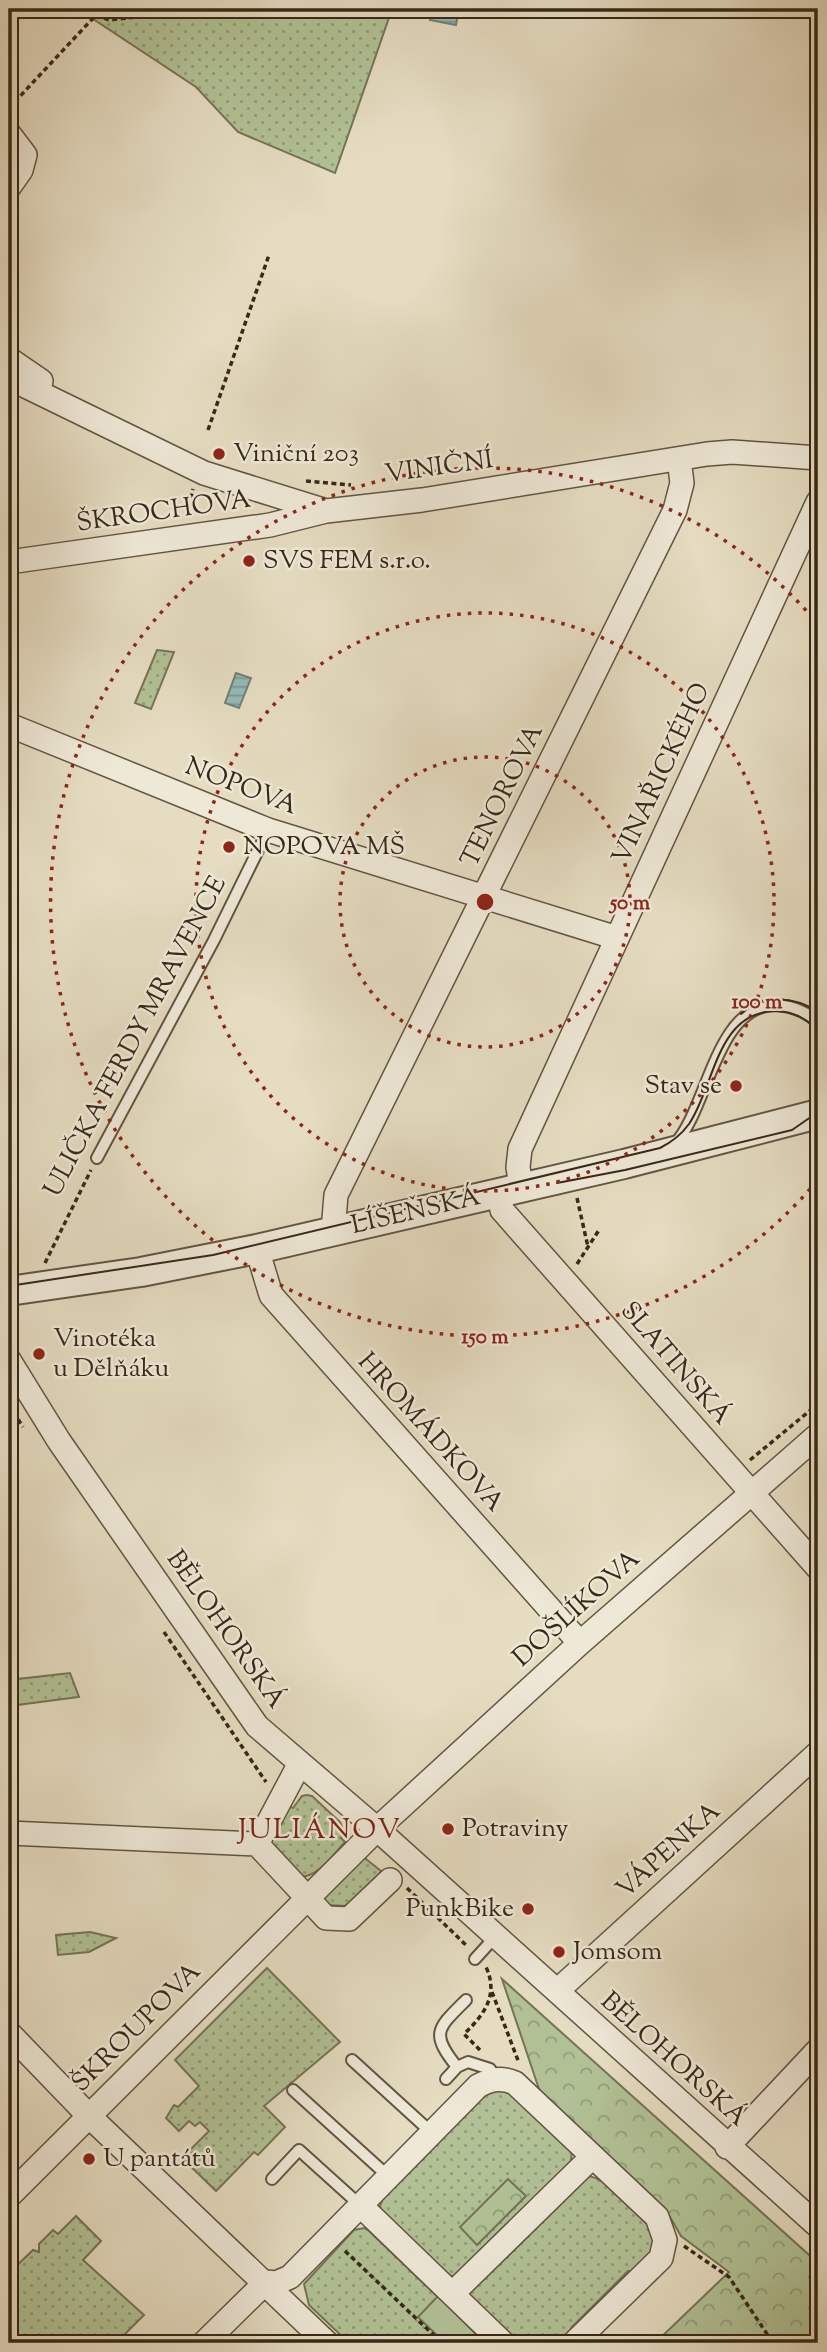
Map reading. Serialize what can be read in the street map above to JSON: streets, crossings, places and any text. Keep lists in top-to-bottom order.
{
  "streets": {
    "street": [
      "VINIČNÍ",
      "ŠKROCHOVA",
      "VINAŘICKÉHO",
      "NOPOVA",
      "TENOROVA",
      "LÍŠEŇSKÁ",
      "SLATINSKÁ",
      "HROMÁDKOVA",
      "DOŠLÍKOVA",
      "BĚLOHORSKÁ",
      "VÁPENKA",
      "ŠKROUPOVA"
    ],
    "lane": ["ULIČKA FERDY MRAVENCE"]
  },
  "crossings": [
    ["VINIČNÍ", "ŠKROCHOVA"],
    ["VINIČNÍ", "TENOROVA"],
    ["VINAŘICKÉHO", "NOPOVA"],
    ["VINAŘICKÉHO", "LÍŠEŇSKÁ"],
    ["VINAŘICKÉHO", "SLATINSKÁ"],
    ["NOPOVA", "TENOROVA"],
    ["NOPOVA", "ULIČKA FERDY MRAVENCE"],
    ["TENOROVA", "LÍŠEŇSKÁ"],
    ["LÍŠEŇSKÁ", "SLATINSKÁ"],
    ["LÍŠEŇSKÁ", "HROMÁDKOVA"],
    ["SLATINSKÁ", "DOŠLÍKOVA"],
    ["HROMÁDKOVA", "DOŠLÍKOVA"],
    ["DOŠLÍKOVA", "BĚLOHORSKÁ"],
    ["DOŠLÍKOVA", "ŠKROUPOVA"],
    ["BĚLOHORSKÁ", "VÁPENKA"],
    ["BĚLOHORSKÁ", "ŠKROUPOVA"]
  ],
  "districts": ["JULIÁNOV"],
  "places": [
    "Viniční 203",
    "SVS FEM s.r.o.",
    "NOPOVA MŠ",
    "Stav se",
    "Vinotéka u Dělňáku",
    "Potraviny",
    "PunkBike",
    "Jomsom",
    "U pantátů"
  ],
  "rings": ["50 m", "100 m", "150 m"]
}
